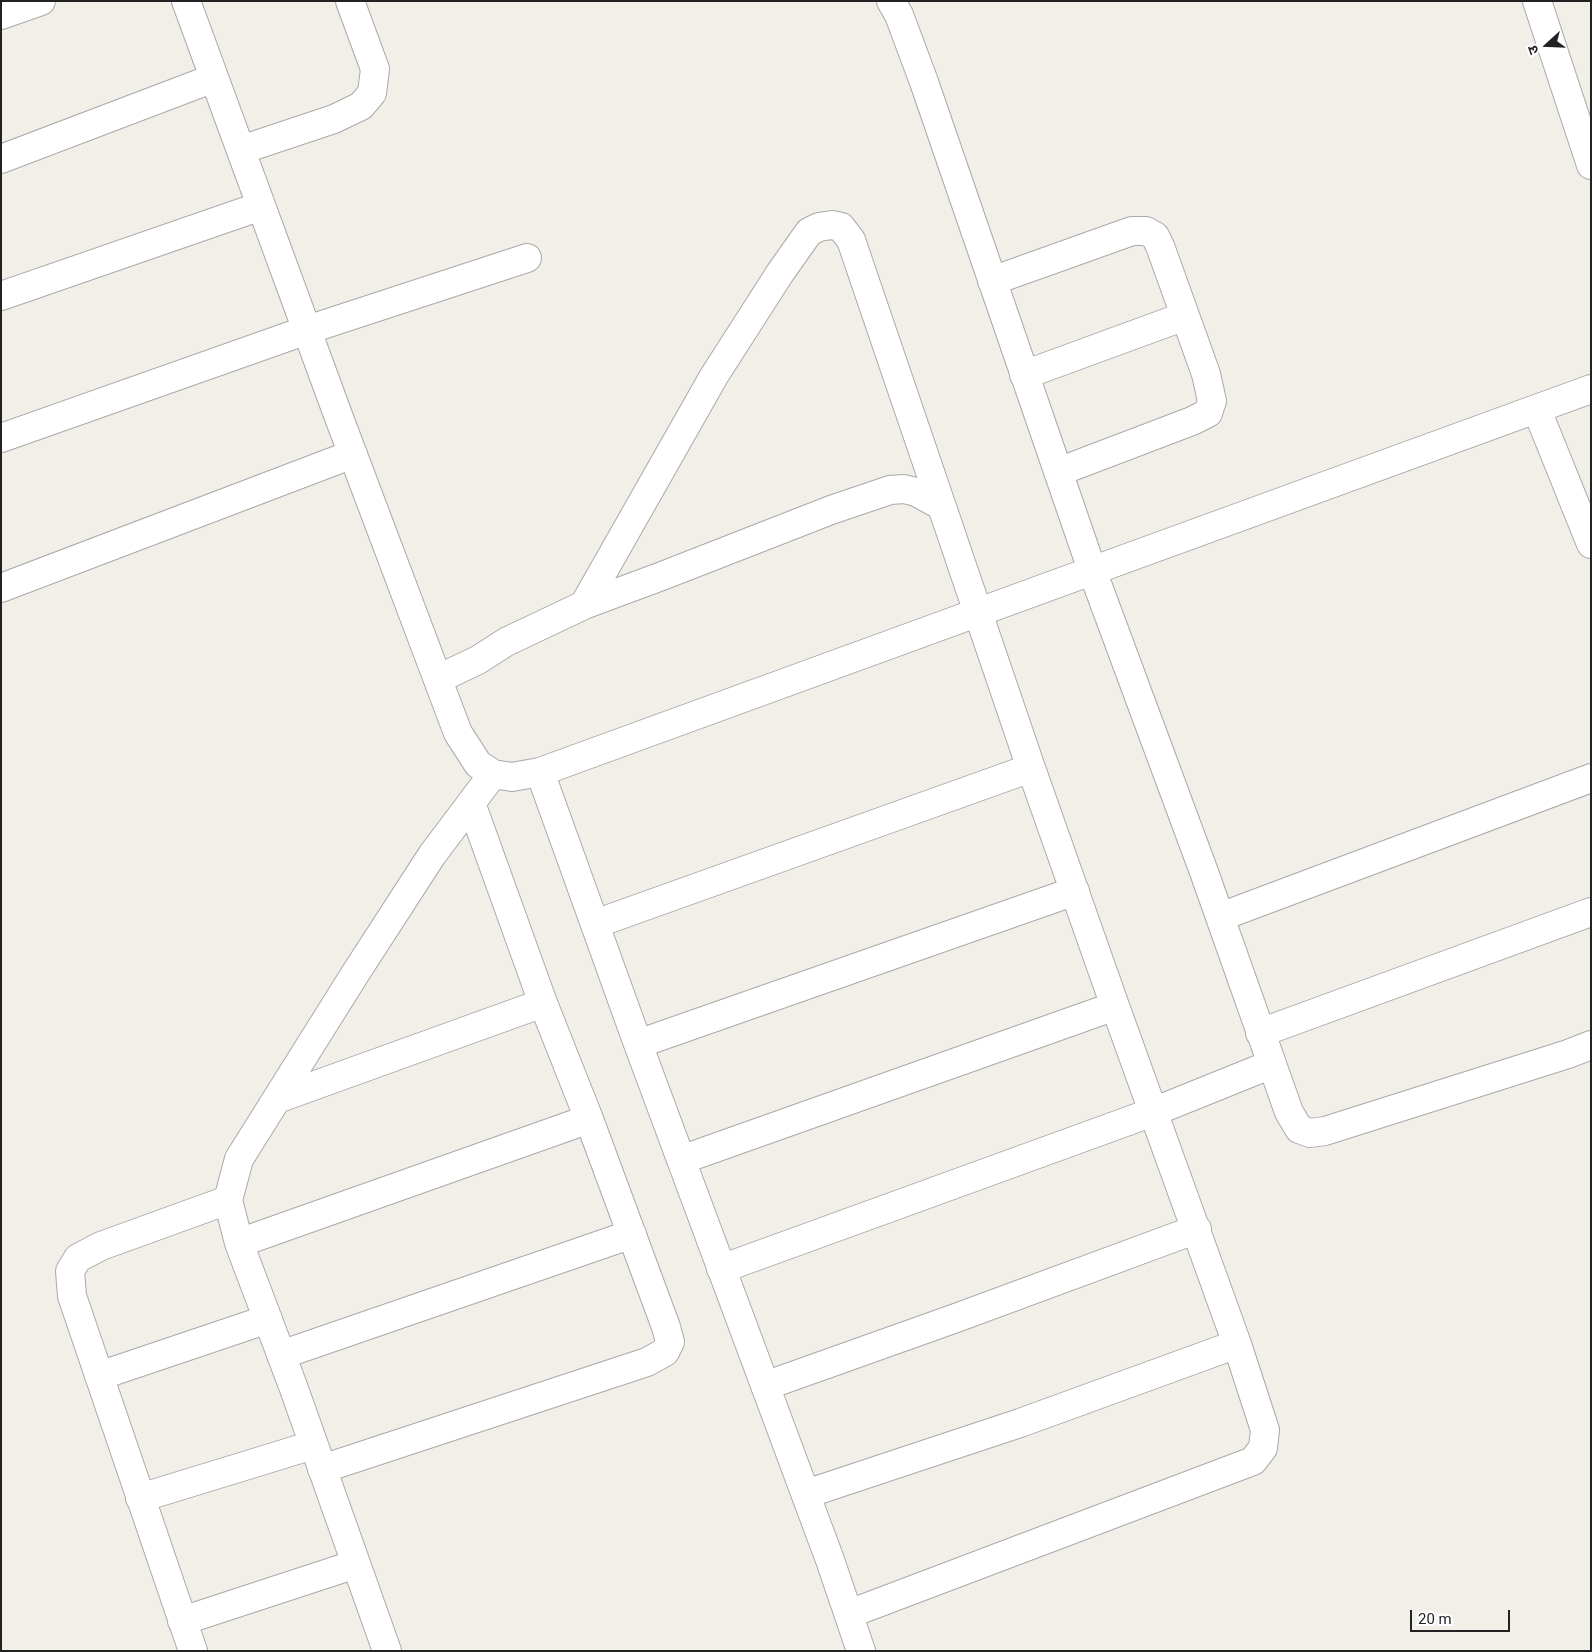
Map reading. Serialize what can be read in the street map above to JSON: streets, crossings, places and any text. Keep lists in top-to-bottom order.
{
  "scale_bar": "20 m",
  "north": "left"
}
